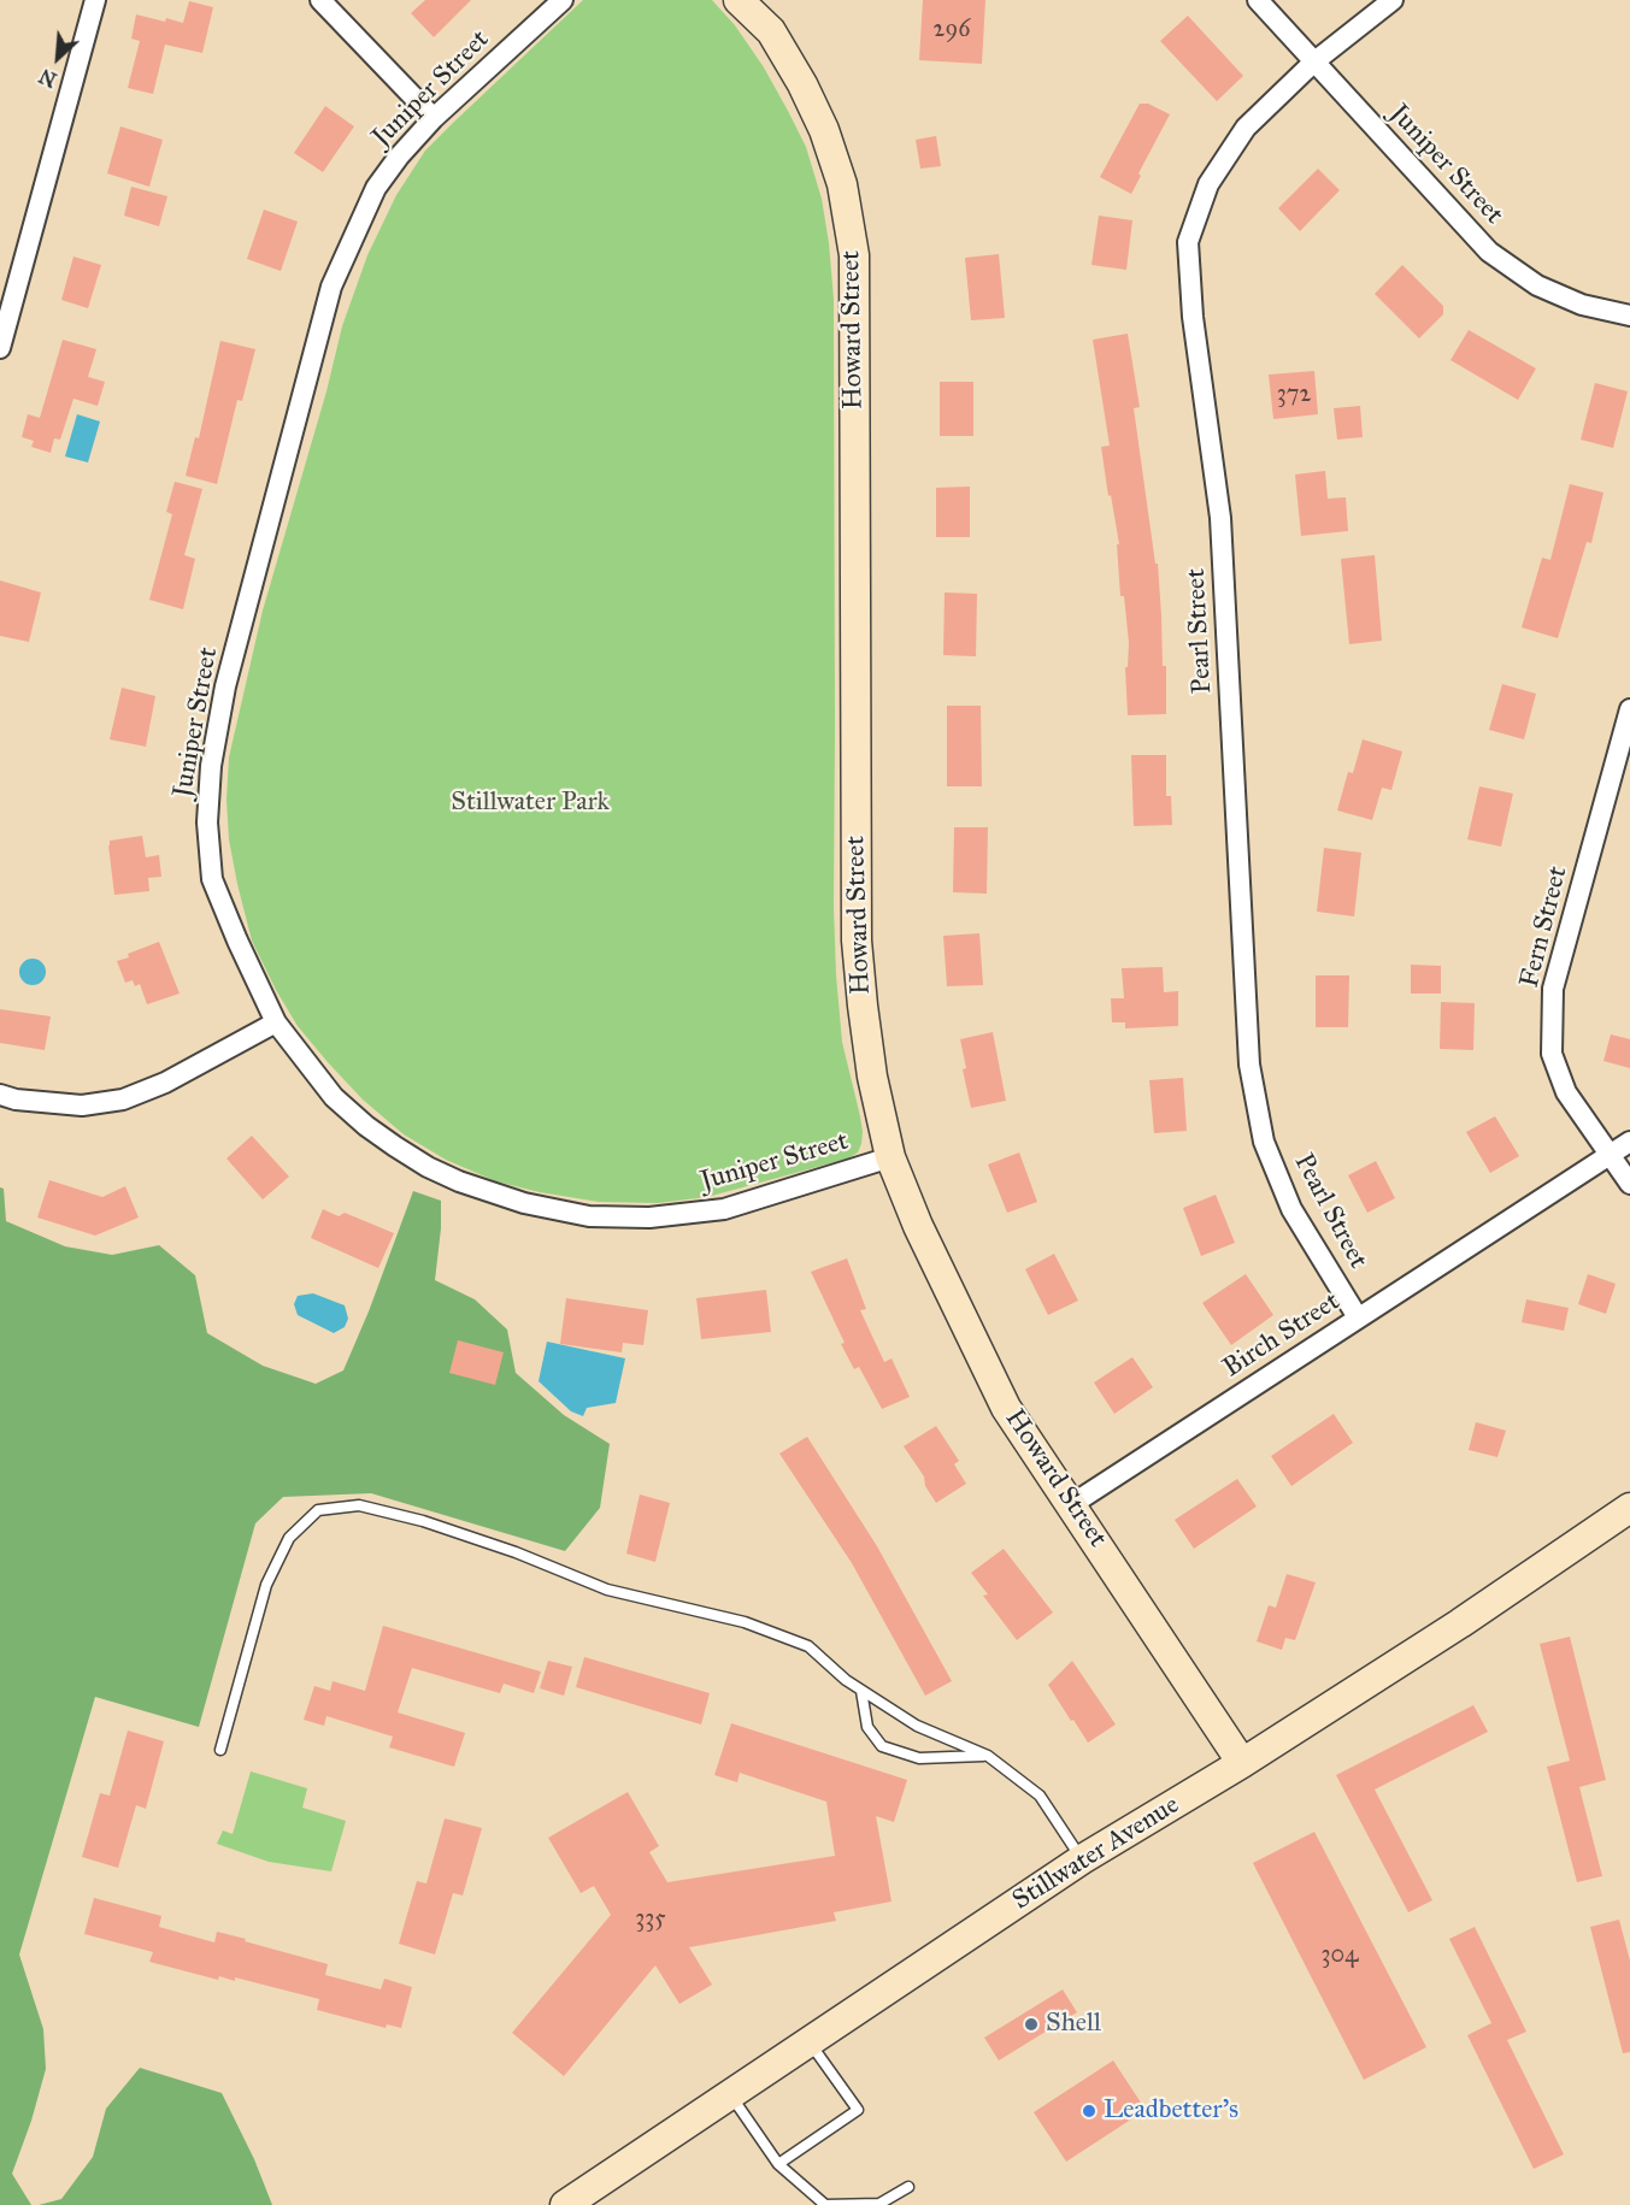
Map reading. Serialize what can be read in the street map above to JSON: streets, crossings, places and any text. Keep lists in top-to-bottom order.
{
  "streets": {
    "street": [
      "Juniper Street",
      "Howard Street",
      "Pearl Street",
      "Fern Street",
      "Birch Street",
      "Stillwater Avenue"
    ]
  },
  "crossings": [
    ["Juniper Street", "Howard Street"],
    ["Juniper Street", "Pearl Street"],
    ["Howard Street", "Birch Street"],
    ["Howard Street", "Stillwater Avenue"],
    ["Pearl Street", "Birch Street"],
    ["Fern Street", "Birch Street"]
  ],
  "parks": ["Stillwater Park"],
  "places": ["Shell", "Leadbetter's"],
  "house_numbers": [
    "296",
    "372",
    "335",
    "304"
  ],
  "north": "bottom left"
}
